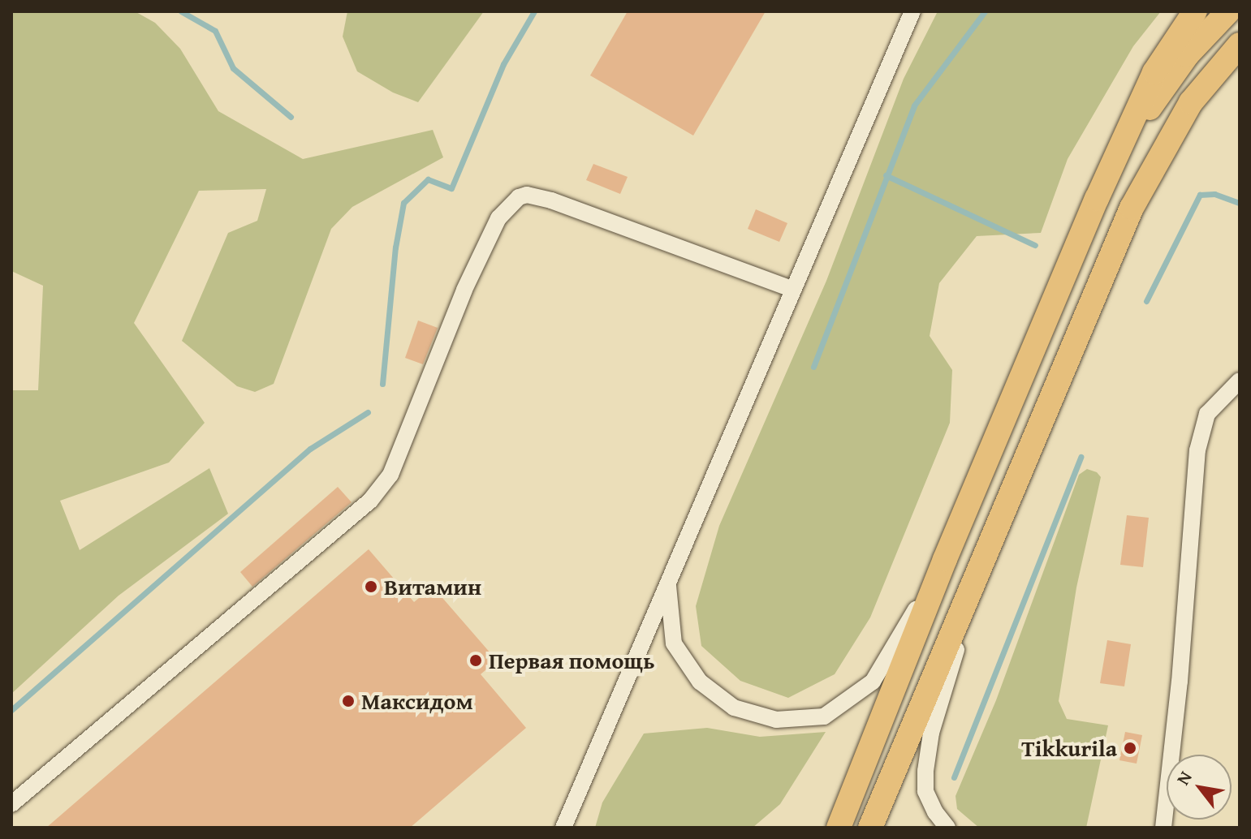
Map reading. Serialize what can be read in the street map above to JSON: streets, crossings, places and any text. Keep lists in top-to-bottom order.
{
  "places": [
    "Витамин",
    "Первая помощь",
    "Максидом",
    "Tikkurila"
  ],
  "north": "top left"
}
